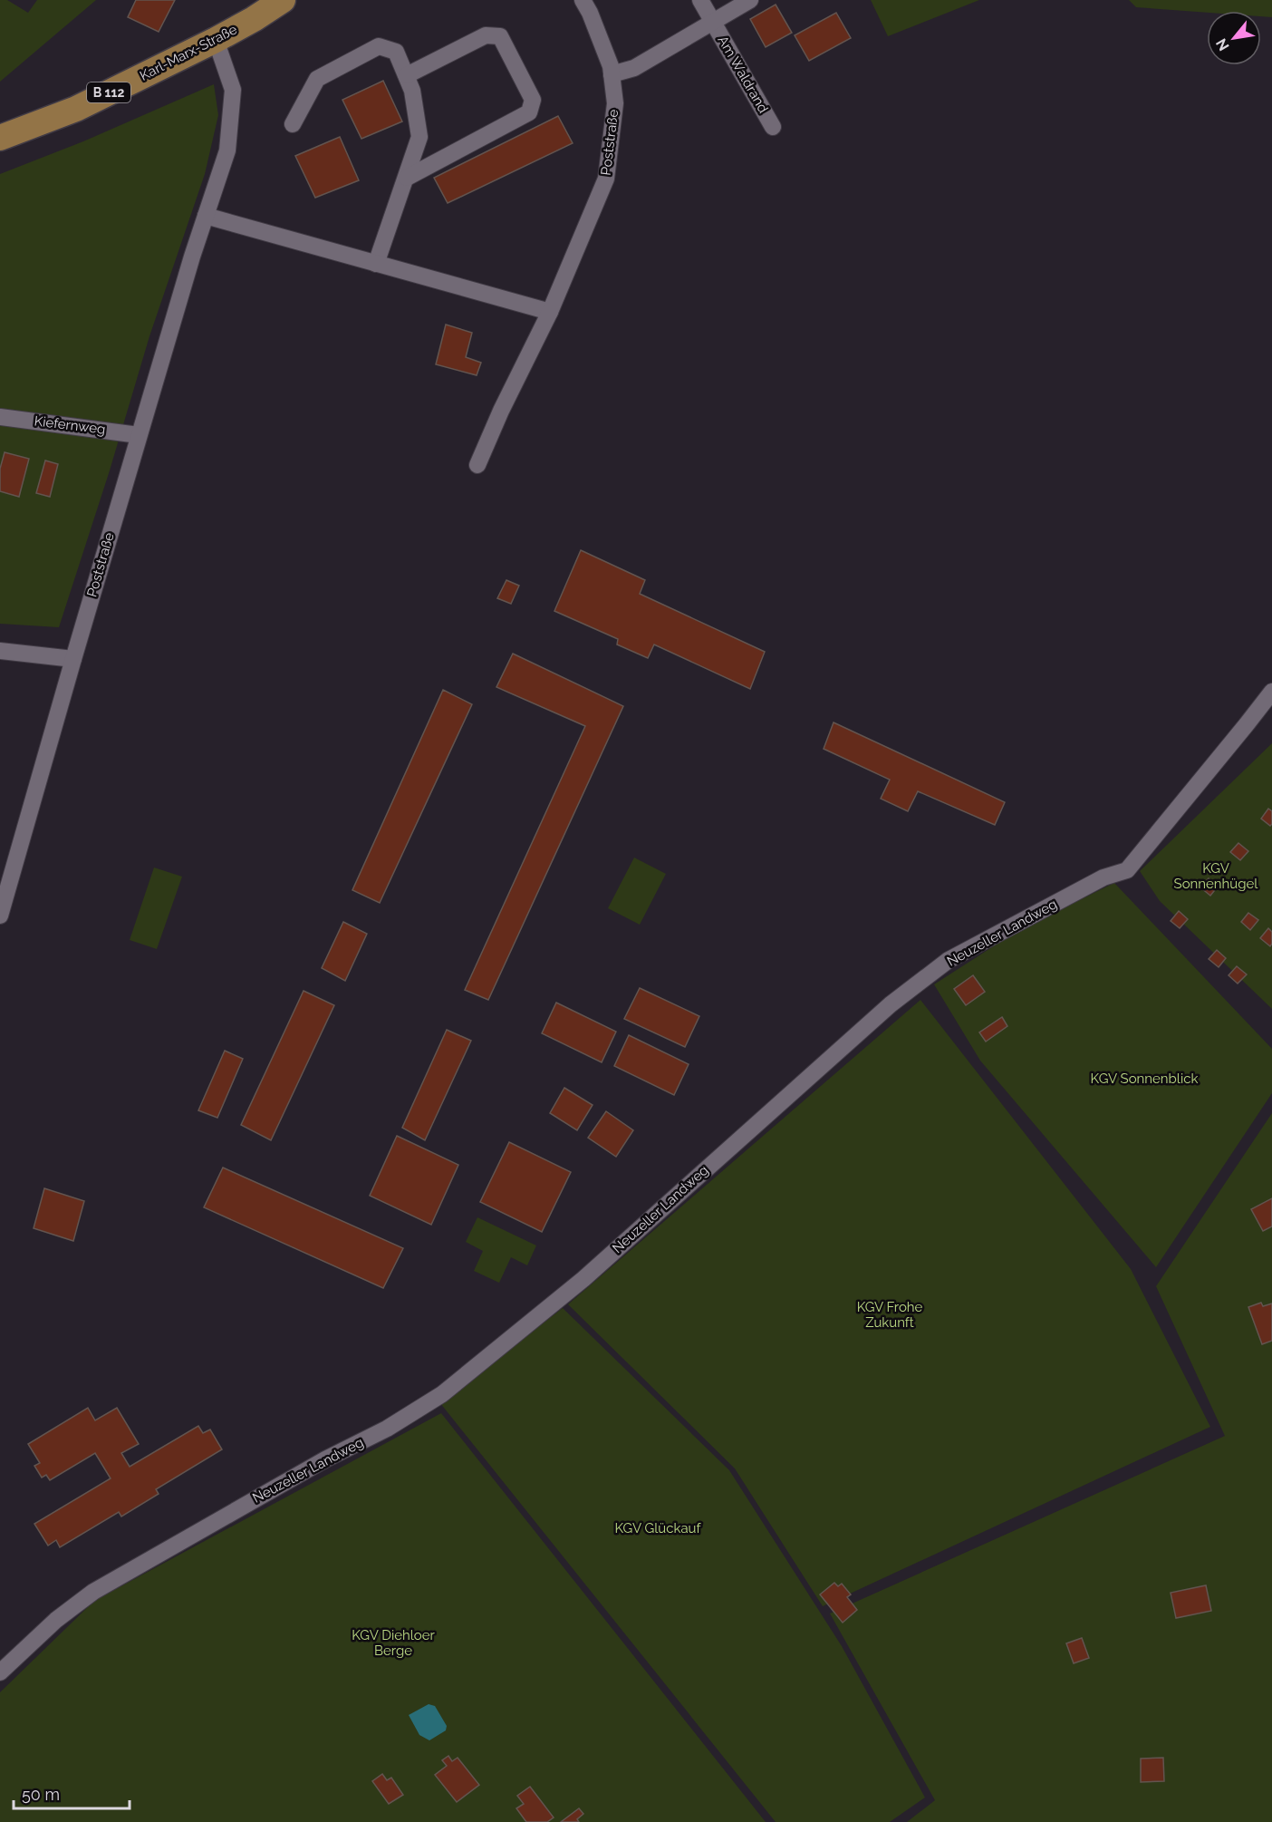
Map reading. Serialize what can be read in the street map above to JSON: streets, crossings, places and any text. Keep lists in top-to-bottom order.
{
  "streets": {
    "main road": ["Karl-Marx-Straße", "B 112"],
    "street": [
      "Am Waldrand",
      "Poststraße",
      "Kiefernweg",
      "Neuzeller Landweg"
    ]
  },
  "crossings": [
    ["Karl-Marx-Straße", "Poststraße"],
    ["Am Waldrand", "Poststraße"],
    ["Poststraße", "Kiefernweg"]
  ],
  "parks": [
    "KGV Sonnenhügel",
    "KGV Sonnenblick",
    "KGV Frohe Zukunft",
    "KGV Glückauf",
    "KGV Diehloer Berge"
  ],
  "scale_bar": "50 m",
  "north": "bottom left"
}
